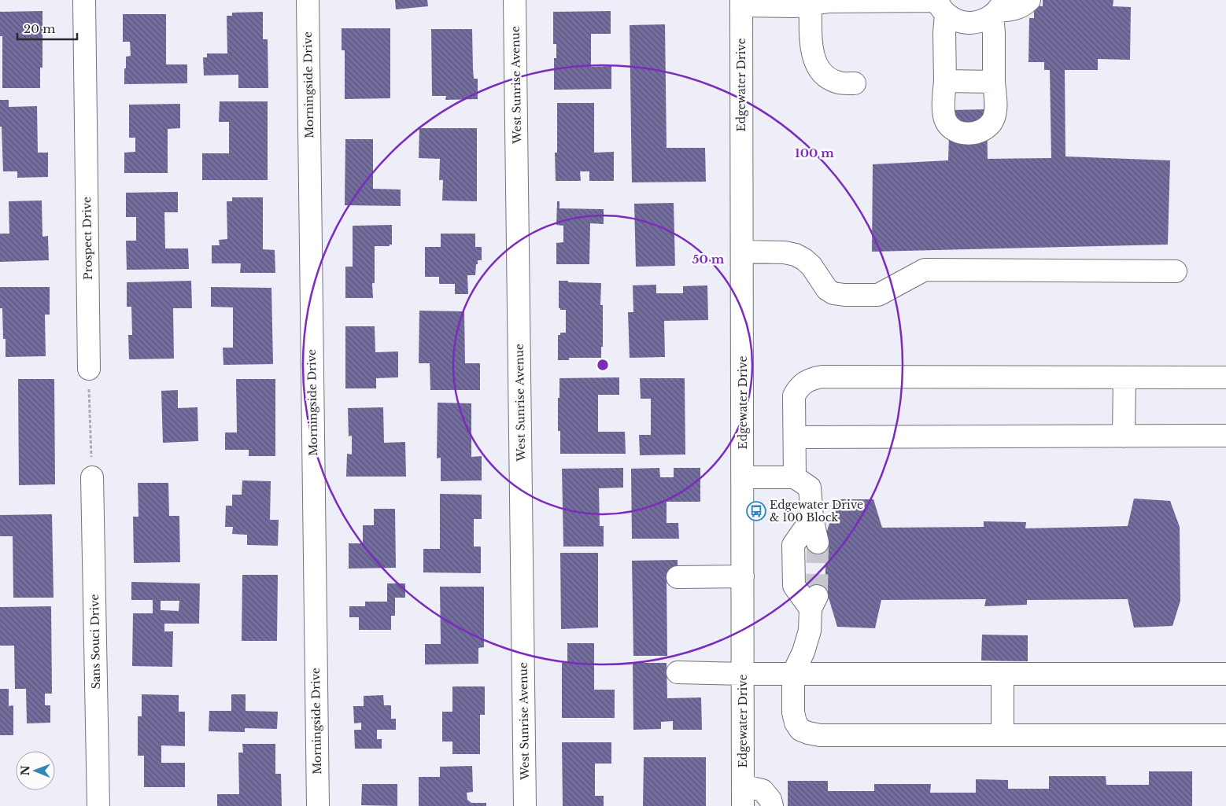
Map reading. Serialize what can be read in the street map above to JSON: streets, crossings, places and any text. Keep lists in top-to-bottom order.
{
  "streets": {
    "street": [
      "Morningside Drive",
      "West Sunrise Avenue",
      "Edgewater Drive",
      "Prospect Drive",
      "Sans Souci Drive"
    ]
  },
  "places": {
    "bus stop": ["Edgewater Drive & 100 Block"]
  },
  "scale_bar": "20 m",
  "north": "left",
  "rings": ["100 m", "50 m"]
}
